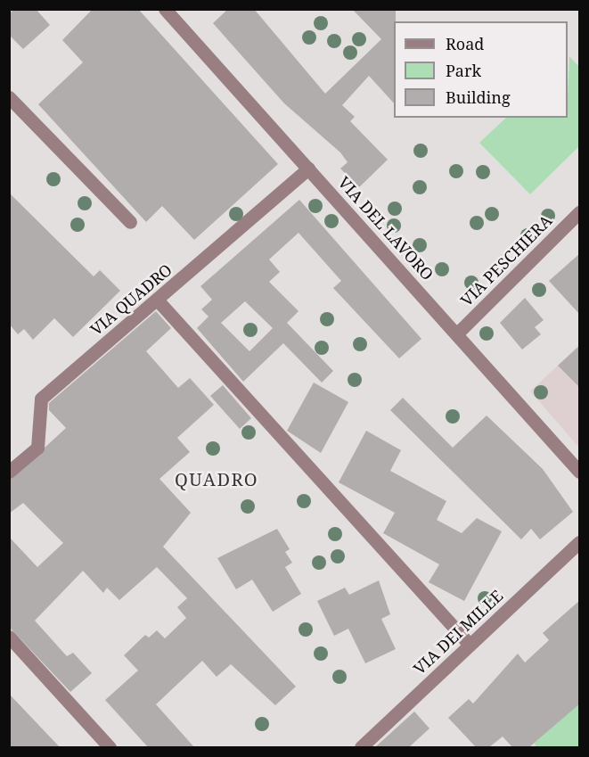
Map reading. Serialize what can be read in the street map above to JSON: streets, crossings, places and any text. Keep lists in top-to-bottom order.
{
  "streets": {
    "street": [
      "VIA DEL LAVORO",
      "VIA PESCHIERA",
      "VIA QUADRO",
      "VIA DEI MILLE"
    ]
  },
  "crossings": [
    ["VIA DEL LAVORO", "VIA PESCHIERA"],
    ["VIA DEL LAVORO", "VIA QUADRO"]
  ],
  "districts": ["QUADRO"],
  "legend": ["Road", "Park", "Building"]
}
